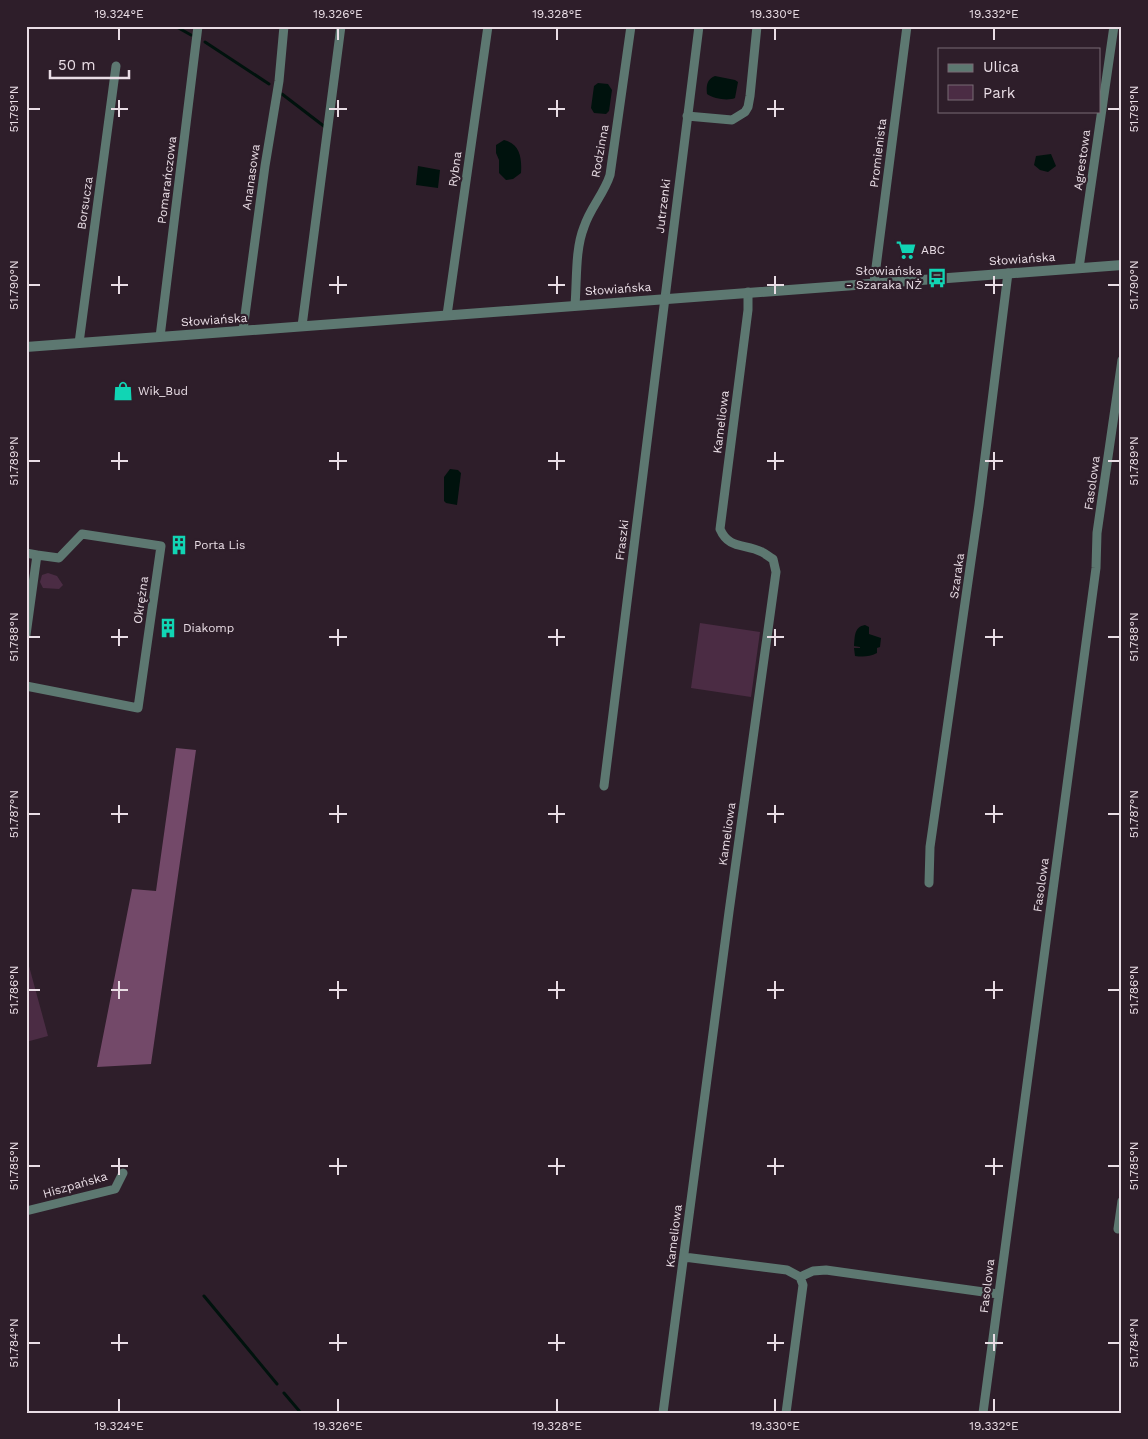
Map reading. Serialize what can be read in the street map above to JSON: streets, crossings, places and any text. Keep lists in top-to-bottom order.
{
  "streets": {
    "street": [
      "Rodzinna",
      "Promienista",
      "Agrestowa",
      "Rybna",
      "Ananasowa",
      "Pomarańczowa",
      "Borsucza",
      "Jutrzenki",
      "Słowiańska",
      "Kameliowa",
      "Fasolowa",
      "Fraszki",
      "Szaraka",
      "Okrężna",
      "Hiszpańska"
    ]
  },
  "crossings": [
    ["Rodzinna", "Słowiańska"],
    ["Promienista", "Słowiańska"],
    ["Agrestowa", "Słowiańska"],
    ["Rybna", "Słowiańska"],
    ["Ananasowa", "Słowiańska"],
    ["Pomarańczowa", "Słowiańska"],
    ["Borsucza", "Słowiańska"],
    ["Jutrzenki", "Słowiańska"],
    ["Jutrzenki", "Fraszki"],
    ["Słowiańska", "Kameliowa"],
    ["Słowiańska", "Fraszki"],
    ["Słowiańska", "Szaraka"]
  ],
  "places": {
    "supermarket": ["ABC"],
    "bus stop": ["Słowiańska - Szaraka NŻ"],
    "shop": ["Wik_Bud"],
    "building": ["Porta Lis", "Diakomp"]
  },
  "legend": ["Ulica", "Park"],
  "scale_bar": "50 m",
  "coordinates": [
    "19.324°E",
    "19.326°E",
    "19.328°E",
    "19.330°E",
    "19.332°E",
    "51.791°N",
    "51.790°N",
    "51.789°N",
    "51.788°N",
    "51.787°N",
    "51.786°N",
    "51.785°N",
    "51.784°N"
  ]
}
